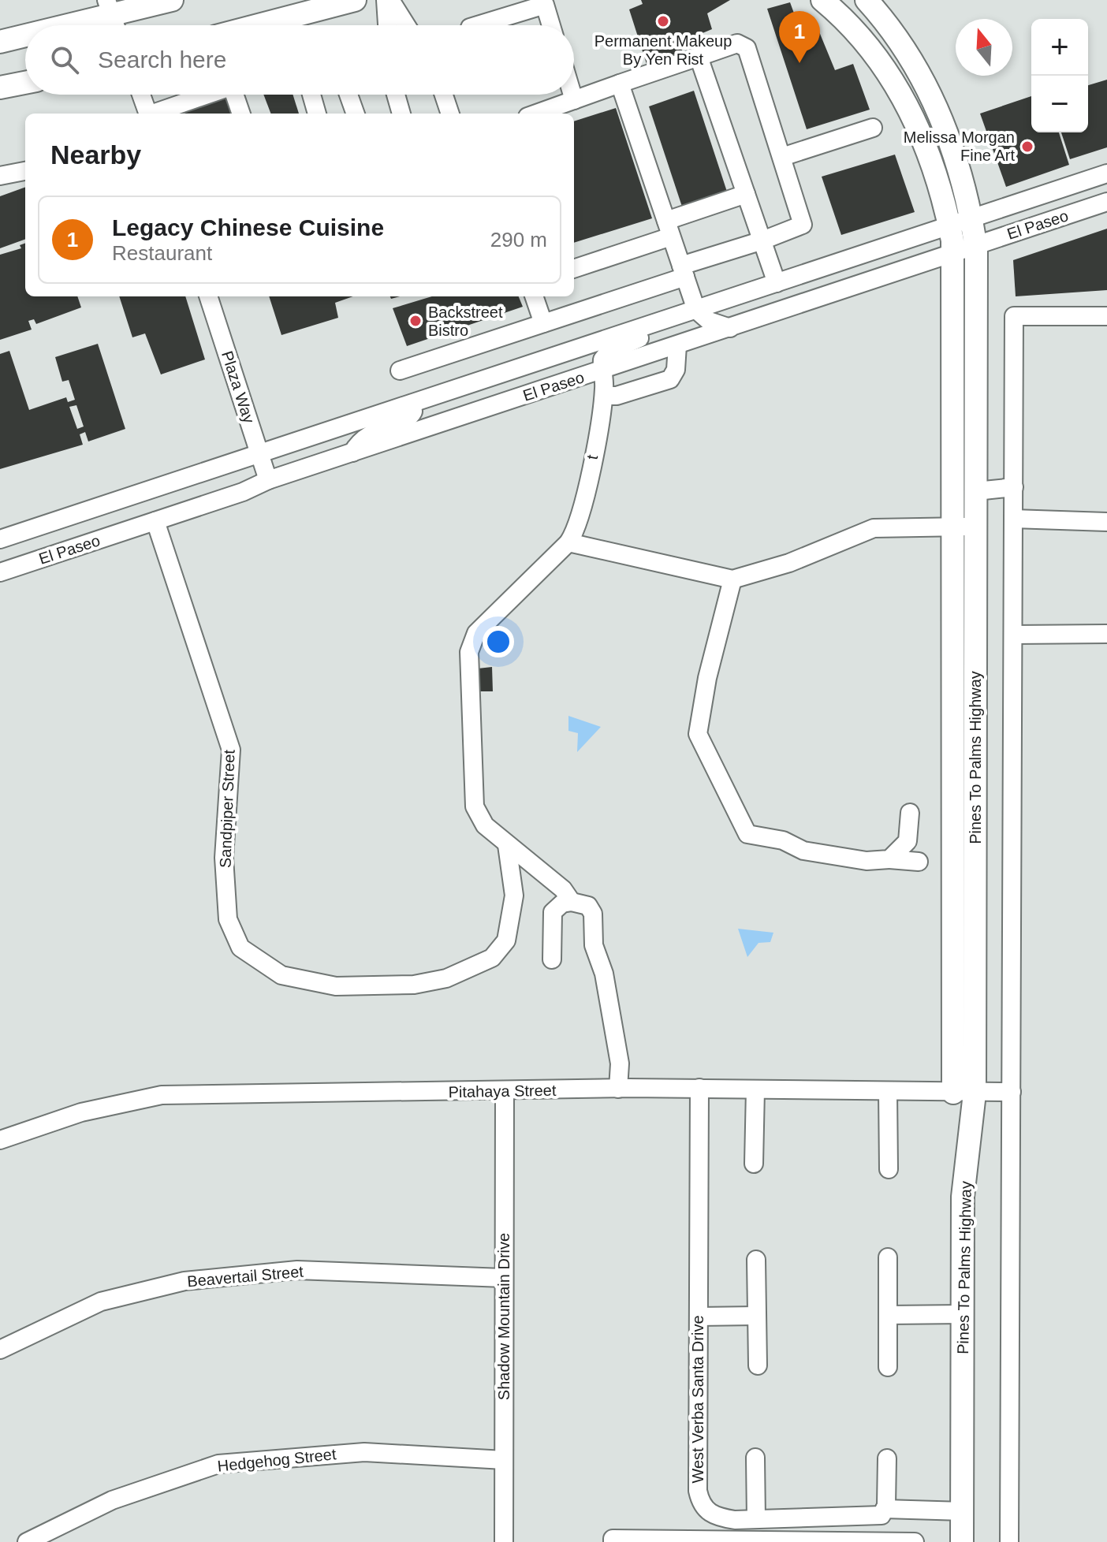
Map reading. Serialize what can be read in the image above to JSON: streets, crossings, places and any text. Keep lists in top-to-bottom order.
{
  "streets": {
    "main road": ["Pines To Palms Highway"],
    "street": [
      "El Paseo",
      "Plaza Way",
      "t",
      "Sandpiper Street",
      "Pitahaya Street",
      "Beavertail Street",
      "Shadow Mountain Drive",
      "West Verba Santa Drive",
      "Hedgehog Street"
    ]
  },
  "crossings": [
    ["El Paseo", "Plaza Way"],
    ["El Paseo", "t"],
    ["El Paseo", "Pines To Palms Highway"],
    ["El Paseo", "Sandpiper Street"],
    ["Pines To Palms Highway", "Pitahaya Street"],
    ["Pines To Palms Highway", "West Verba Santa Drive"],
    ["Pitahaya Street", "Shadow Mountain Drive"],
    ["Pitahaya Street", "West Verba Santa Drive"],
    ["Beavertail Street", "Shadow Mountain Drive"],
    ["Shadow Mountain Drive", "Hedgehog Street"]
  ],
  "places": ["Permanent Makeup By Yen Rist", "Melissa Morgan Fine Art", "Backstreet Bistro"],
  "north": "top",
  "page": {
    "pins": "1",
    "map_buttons": ["+", "−"],
    "search": "Search here",
    "heading": "Nearby",
    "list": [
      {
        "mark": "1",
        "name": "Legacy Chinese Cuisine",
        "note": "Restaurant",
        "value": "290 m"
      }
    ]
  }
}
